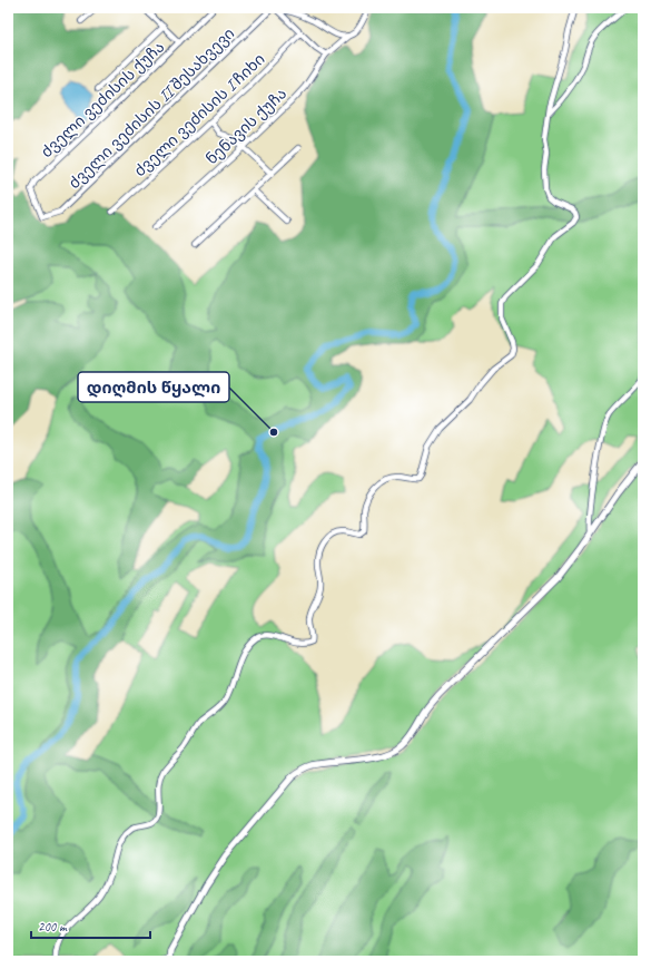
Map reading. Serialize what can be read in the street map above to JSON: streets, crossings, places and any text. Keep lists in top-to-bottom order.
{
  "streets": {
    "street": [
      "ძველი ვეძისის ქუჩა",
      "ძველი ვეძისის II შესახვევი",
      "ძველი ვეძისის I ჩიხი",
      "ნენავის ქუჩა"
    ]
  },
  "crossings": [
    ["ძველი ვეძისის ქუჩა", "ძველი ვეძისის II შესახვევი"]
  ],
  "places": ["დიღმის წყალი"],
  "scale_bar": "200 m"
}
